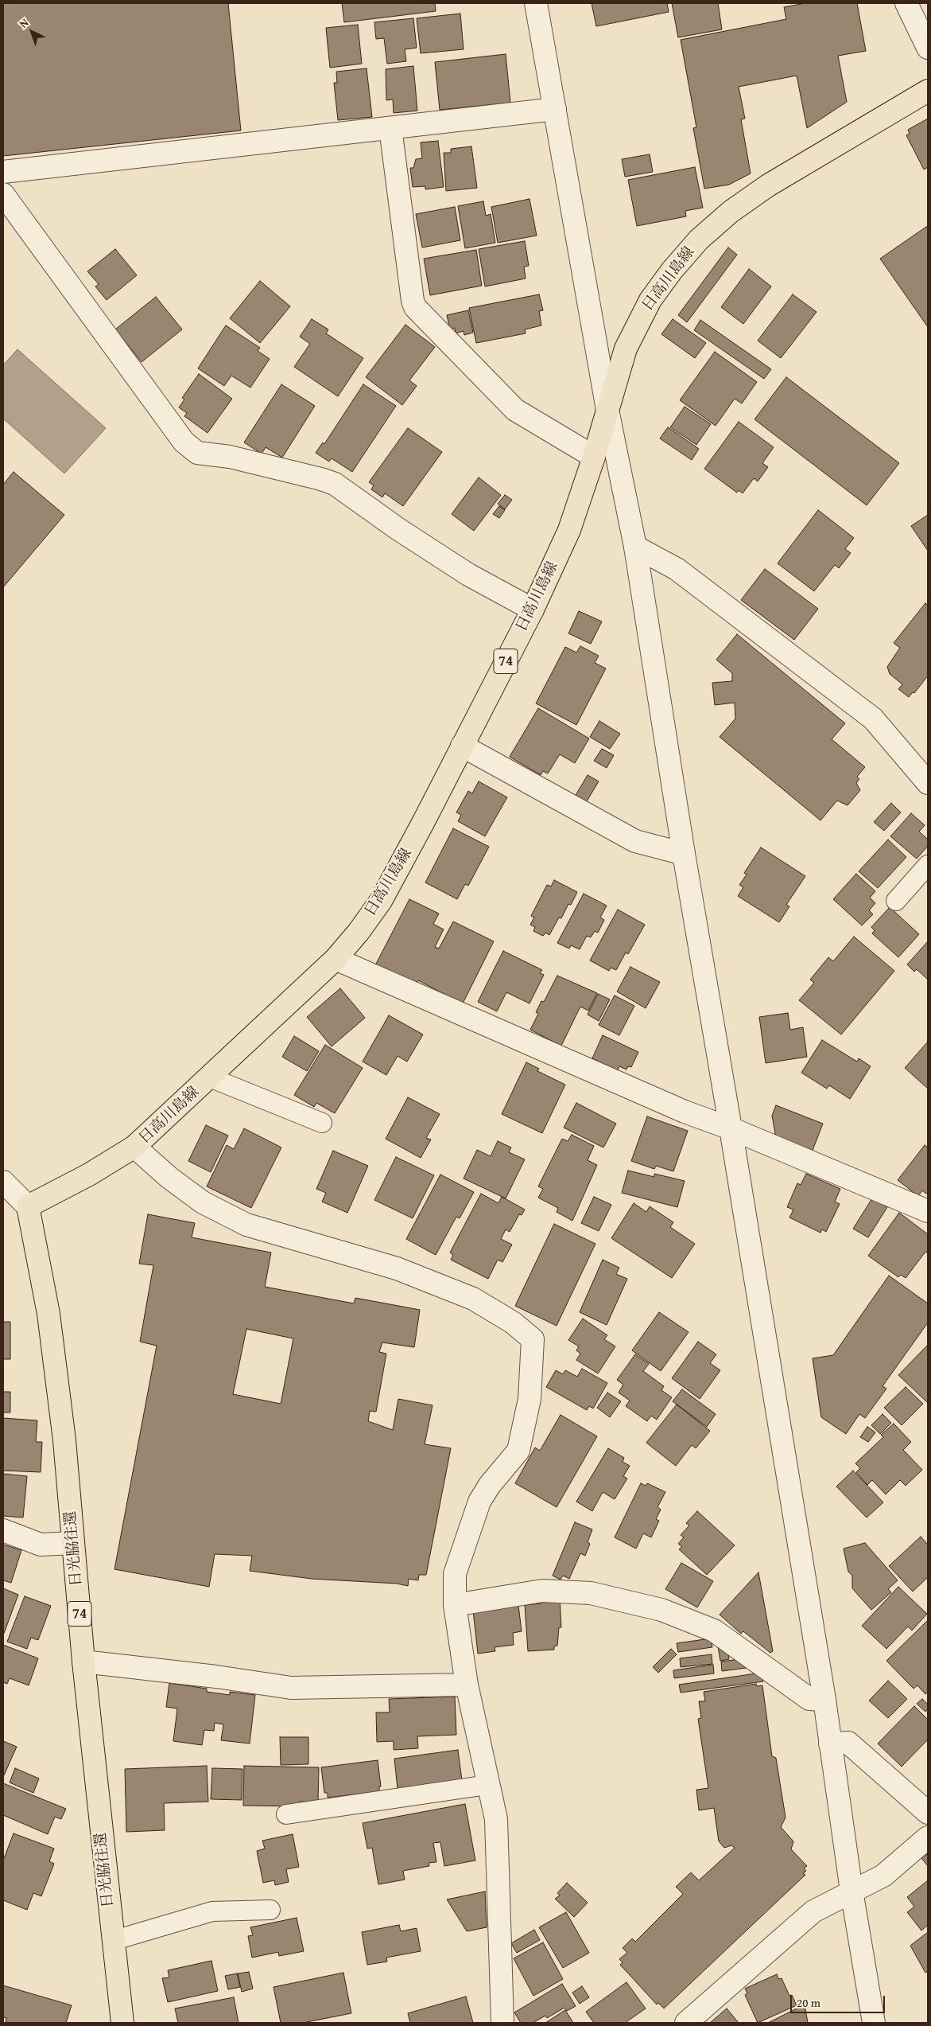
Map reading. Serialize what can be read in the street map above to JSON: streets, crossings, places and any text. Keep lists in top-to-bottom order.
{
  "streets": {
    "main road": ["日高川島線", "74", "日光脇往還"]
  },
  "crossings": [
    ["日高川島線", "日光脇往還"]
  ],
  "scale_bar": "20 m",
  "north": "top left"
}
